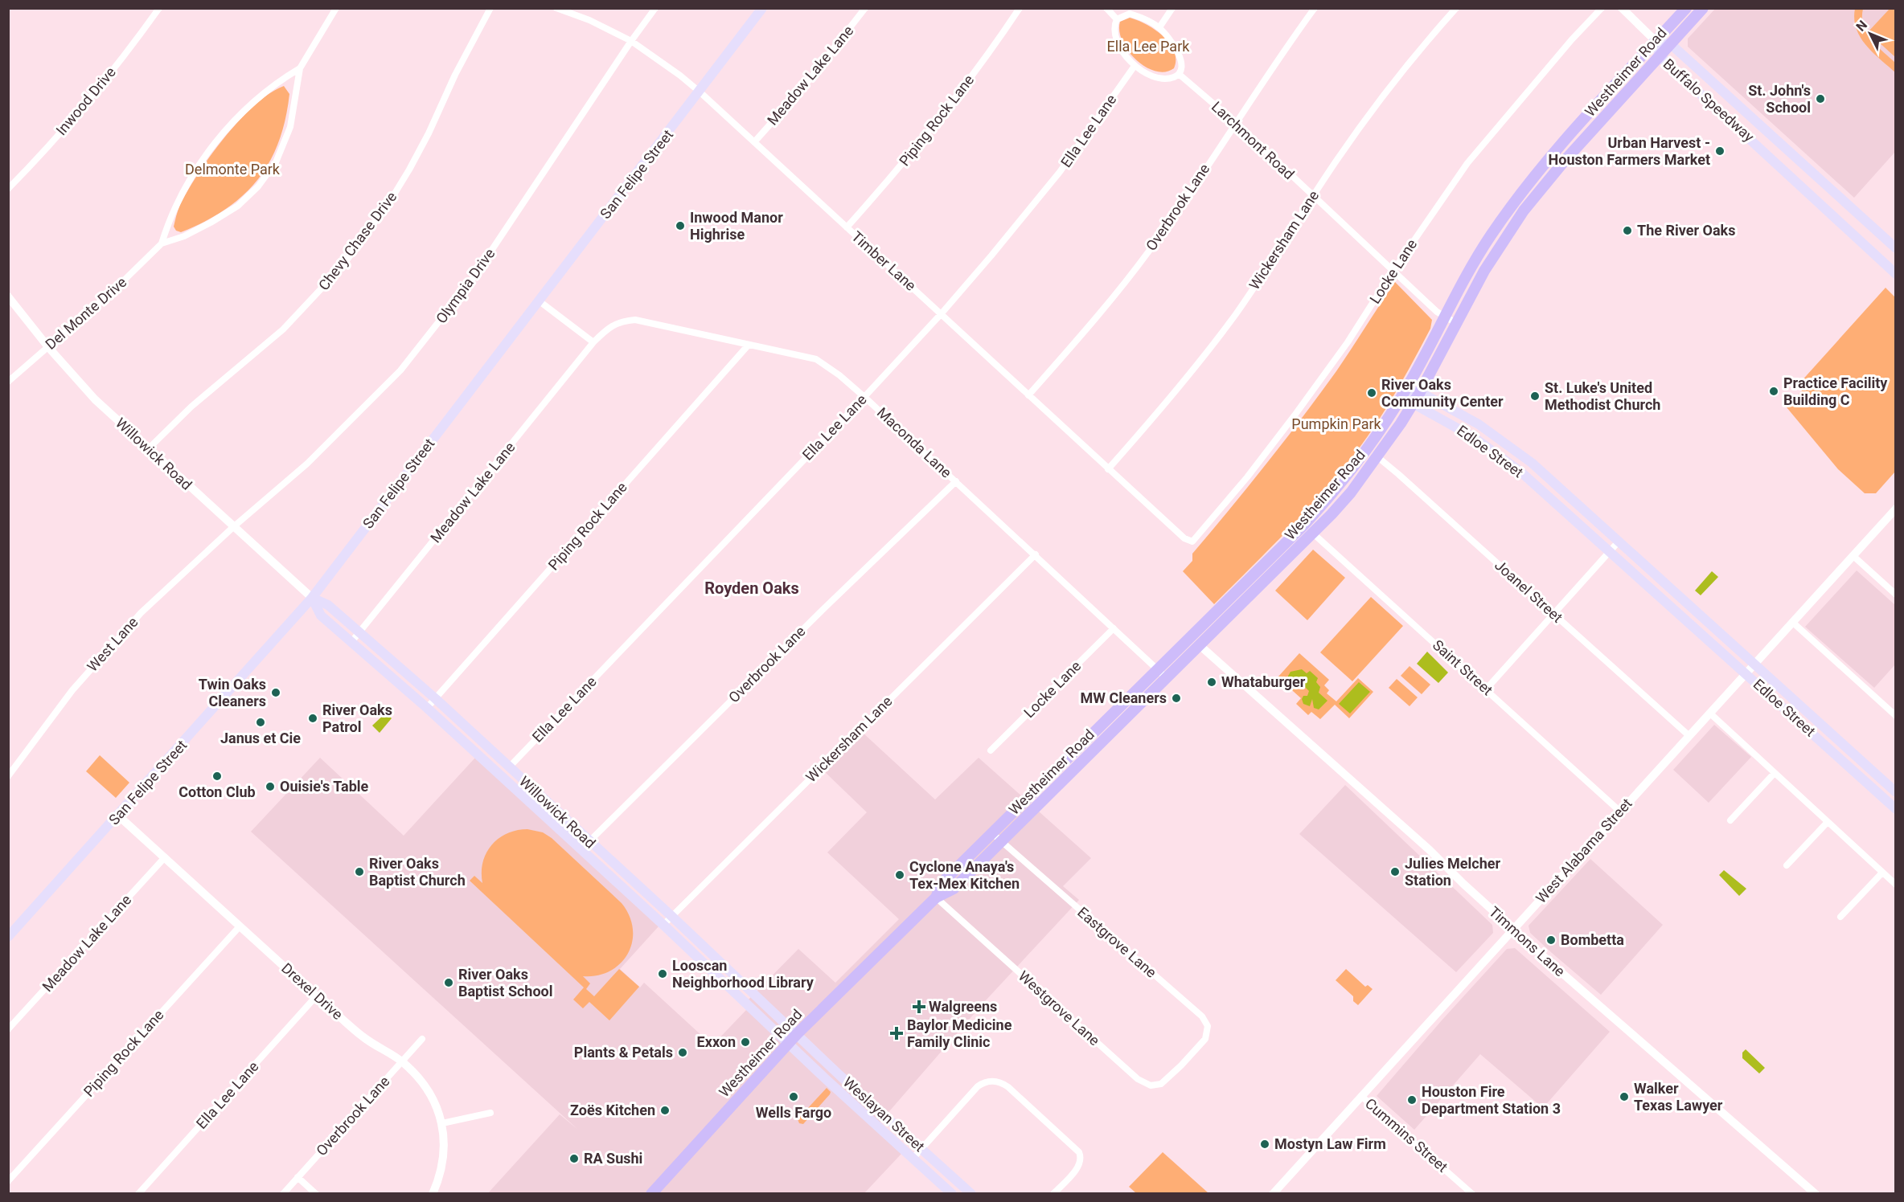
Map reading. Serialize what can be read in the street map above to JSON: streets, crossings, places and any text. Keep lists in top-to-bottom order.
{
  "streets": {
    "main road": [
      "Westheimer Road",
      "Buffalo Speedway",
      "San Felipe Street",
      "Edloe Street",
      "Willowick Road",
      "Weslayan Street"
    ],
    "street": [
      "Meadow Lake Lane",
      "Inwood Drive",
      "Piping Rock Lane",
      "Ella Lee Lane",
      "Larchmont Road",
      "Overbrook Lane",
      "Wickersham Lane",
      "Chevy Chase Drive",
      "Timber Lane",
      "Locke Lane",
      "Olympia Drive",
      "Del Monte Drive",
      "Maconda Lane",
      "Joanel Street",
      "West Lane",
      "Saint Street",
      "West Alabama Street",
      "Timmons Lane",
      "Eastgrove Lane",
      "Drexel Drive",
      "Westgrove Lane",
      "Cummins Street"
    ]
  },
  "crossings": [
    ["Westheimer Road", "Buffalo Speedway"],
    ["Westheimer Road", "Larchmont Road"],
    ["Westheimer Road", "Maconda Lane"],
    ["Westheimer Road", "Edloe Street"],
    ["Westheimer Road", "Willowick Road"],
    ["Westheimer Road", "Joanel Street"],
    ["Westheimer Road", "Saint Street"],
    ["Westheimer Road", "Timmons Lane"],
    ["Westheimer Road", "Eastgrove Lane"],
    ["Westheimer Road", "Westgrove Lane"],
    ["Westheimer Road", "Weslayan Street"],
    ["Meadow Lake Lane", "Timber Lane"],
    ["Meadow Lake Lane", "Maconda Lane"],
    ["Meadow Lake Lane", "Willowick Road"],
    ["Meadow Lake Lane", "Drexel Drive"],
    ["Piping Rock Lane", "Timber Lane"],
    ["Piping Rock Lane", "Maconda Lane"],
    ["Piping Rock Lane", "Willowick Road"],
    ["Piping Rock Lane", "Drexel Drive"],
    ["Ella Lee Lane", "Timber Lane"],
    ["Ella Lee Lane", "Maconda Lane"],
    ["Ella Lee Lane", "Willowick Road"],
    ["Ella Lee Lane", "Drexel Drive"],
    ["Larchmont Road", "Overbrook Lane"],
    ["Larchmont Road", "Wickersham Lane"],
    ["Larchmont Road", "Locke Lane"],
    ["San Felipe Street", "Timber Lane"],
    ["San Felipe Street", "Willowick Road"],
    ["San Felipe Street", "Drexel Drive"],
    ["Overbrook Lane", "Timber Lane"],
    ["Overbrook Lane", "Maconda Lane"],
    ["Overbrook Lane", "Willowick Road"],
    ["Overbrook Lane", "Drexel Drive"],
    ["Wickersham Lane", "Timber Lane"],
    ["Wickersham Lane", "Maconda Lane"],
    ["Wickersham Lane", "Willowick Road"],
    ["Chevy Chase Drive", "Willowick Road"],
    ["Timber Lane", "Locke Lane"],
    ["Timber Lane", "Olympia Drive"],
    ["Locke Lane", "Maconda Lane"],
    ["Olympia Drive", "Willowick Road"],
    ["Olympia Drive", "West Lane"],
    ["Del Monte Drive", "Willowick Road"],
    ["Edloe Street", "West Alabama Street"],
    ["Willowick Road", "West Lane"],
    ["Willowick Road", "Weslayan Street"],
    ["Joanel Street", "West Alabama Street"],
    ["Saint Street", "West Alabama Street"],
    ["West Alabama Street", "Timmons Lane"],
    ["West Alabama Street", "Cummins Street"],
    ["Eastgrove Lane", "Westgrove Lane"]
  ],
  "districts": ["Royden Oaks"],
  "parks": ["Ella Lee Park", "Delmonte Park", "Pumpkin Park"],
  "places": {
    "other": [
      "St. John's School",
      "Urban Harvest - Houston Farmers Market",
      "Inwood Manor Highrise",
      "The River Oaks",
      "Practice Facility Building C",
      "River Oaks Community Center",
      "St. Luke's United Methodist Church",
      "Whataburger",
      "Twin Oaks Cleaners",
      "MW Cleaners",
      "River Oaks Patrol",
      "Janus et Cie",
      "Cotton Club",
      "Ouisie's Table",
      "River Oaks Baptist Church",
      "Julies Melcher Station",
      "Cyclone Anaya's Tex-Mex Kitchen",
      "Bombetta",
      "Looscan Neighborhood Library",
      "River Oaks Baptist School",
      "Exxon",
      "Plants & Petals",
      "Wells Fargo",
      "Walker Texas Lawyer",
      "Houston Fire Department Station 3",
      "Zoës Kitchen",
      "Mostyn Law Firm",
      "RA Sushi"
    ],
    "health": ["Walgreens", "Baylor Medicine Family Clinic"]
  },
  "north": "top left"
}
